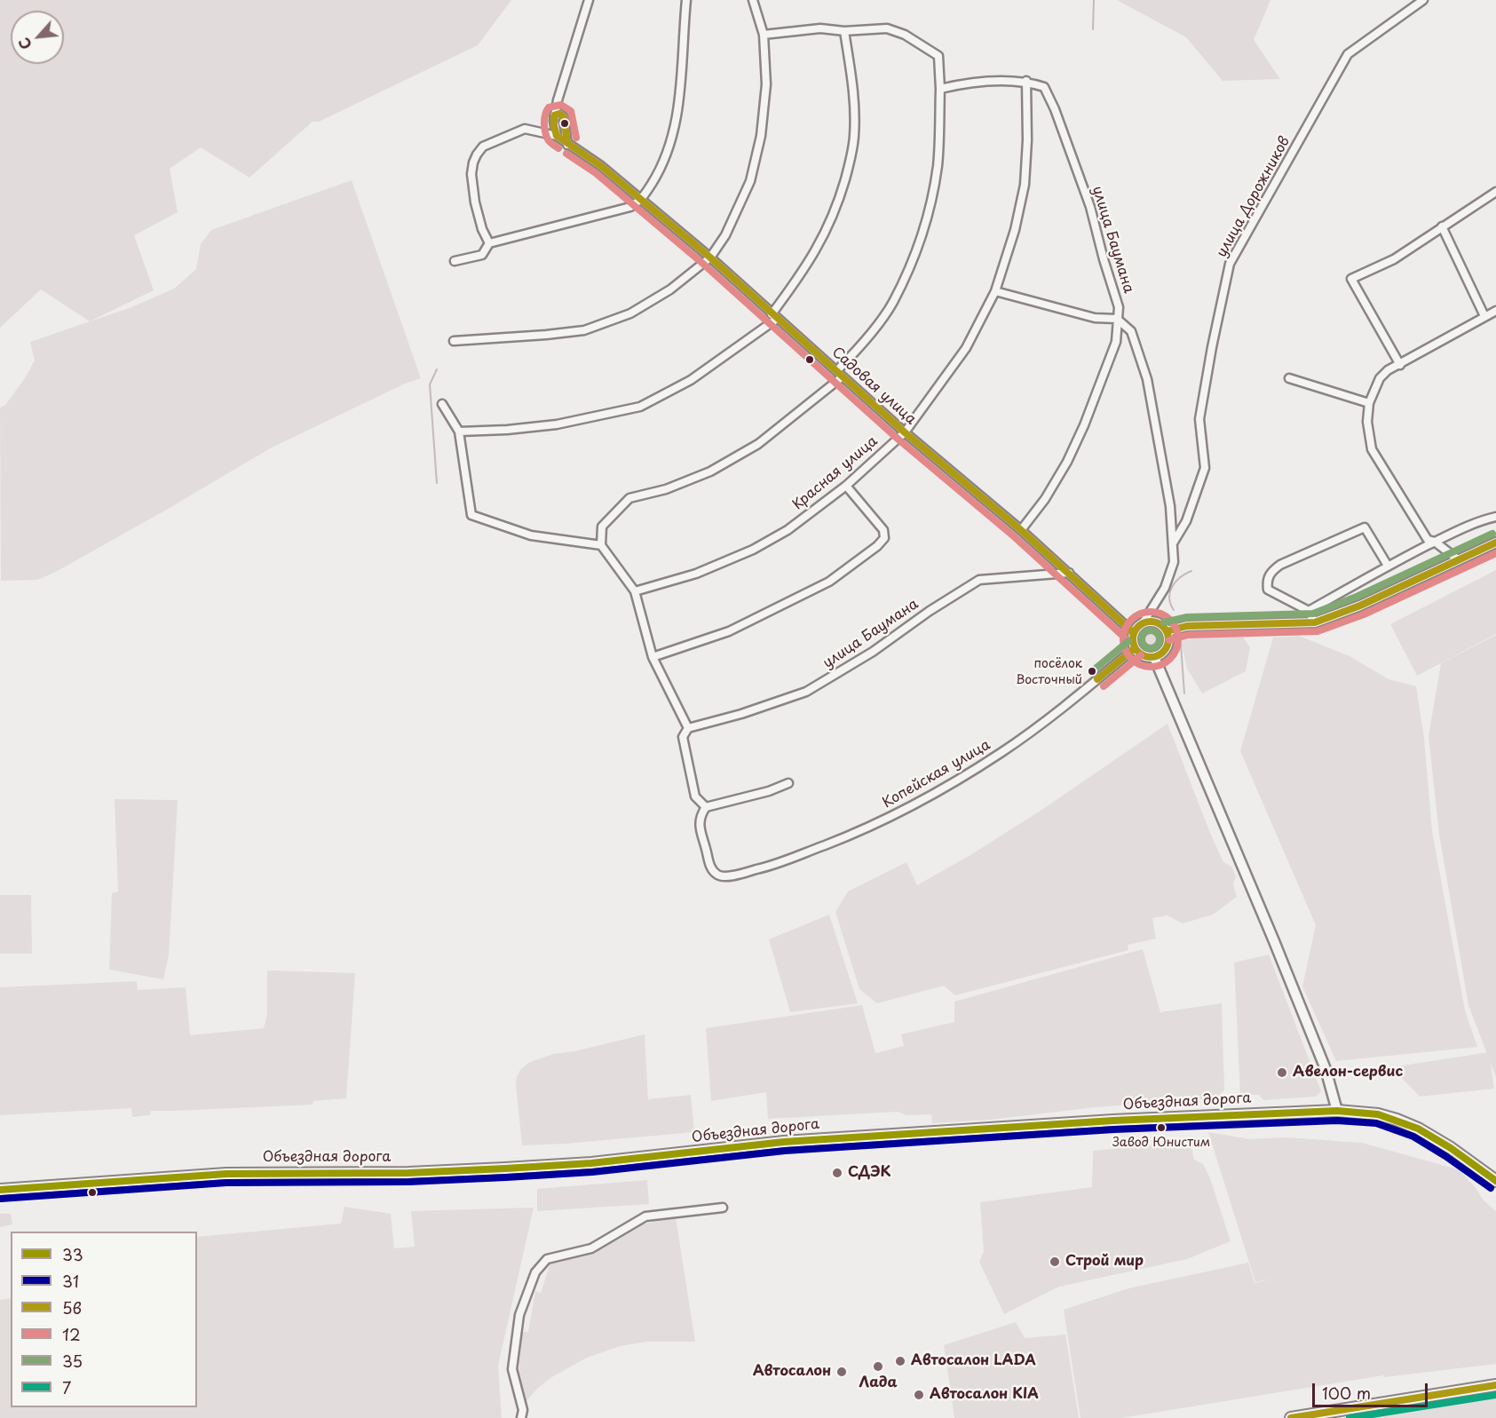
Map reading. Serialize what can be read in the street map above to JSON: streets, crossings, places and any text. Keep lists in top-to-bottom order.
{
  "streets": {
    "main road": ["Объездная дорога"],
    "street": [
      "улица Дорожников",
      "улица Баумана",
      "Садовая улица",
      "Красная улица",
      "Копейская улица"
    ]
  },
  "crossings": [
    ["улица Баумана", "Садовая улица"],
    ["улица Баумана", "Красная улица"],
    ["Садовая улица", "Красная улица"],
    ["Садовая улица", "Копейская улица"]
  ],
  "places": [
    "посёлок Восточный",
    "Авелон-сервис",
    "Завод Юнистим",
    "СДЭК",
    "Строй мир",
    "Автосалон LADA",
    "Лада",
    "Автосалон",
    "Автосалон KIA"
  ],
  "lines": [
    "transit line 12",
    "transit line 5в",
    "transit line 35",
    "transit line 33",
    "transit line 31",
    "transit line 7"
  ],
  "legend": [
    "33",
    "31",
    "5в",
    "12",
    "35",
    "7"
  ],
  "scale_bar": "100 m",
  "north": "bottom left"
}
